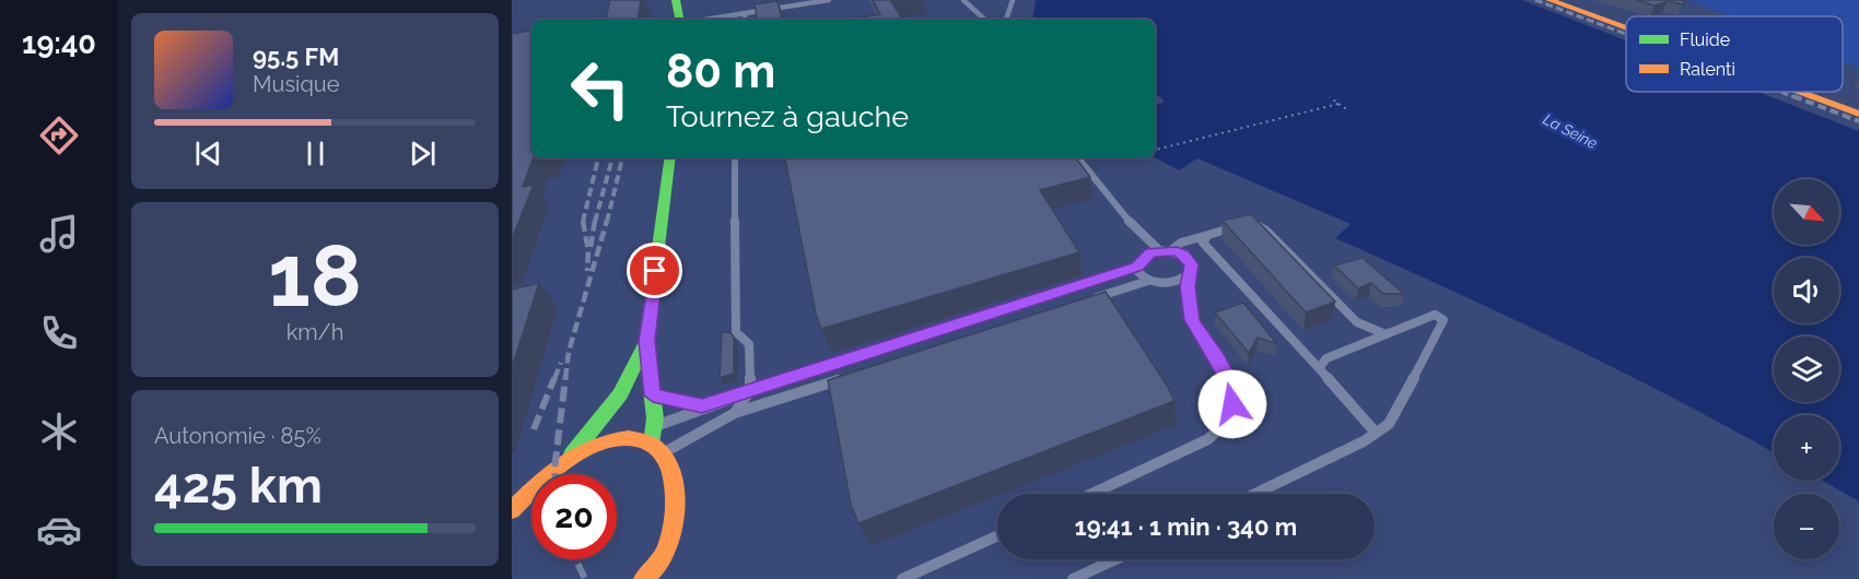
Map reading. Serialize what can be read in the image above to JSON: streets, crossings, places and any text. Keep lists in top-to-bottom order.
{
  "water": ["La Seine"],
  "legend": ["Fluide", "Ralenti"],
  "north": "bottom right",
  "page": {
    "tabs": "19:40",
    "turn": ["80 m", "Tournez à gauche"],
    "song": ["95.5 FM", "Musique"],
    "map_buttons": ["+", "−"],
    "tile": [
      ["18", "km/h"],
      ["Autonomie · 85%", "425 km"]
    ],
    "limit": "20",
    "trip": "19:41 · 1 min · 340 m"
  }
}
